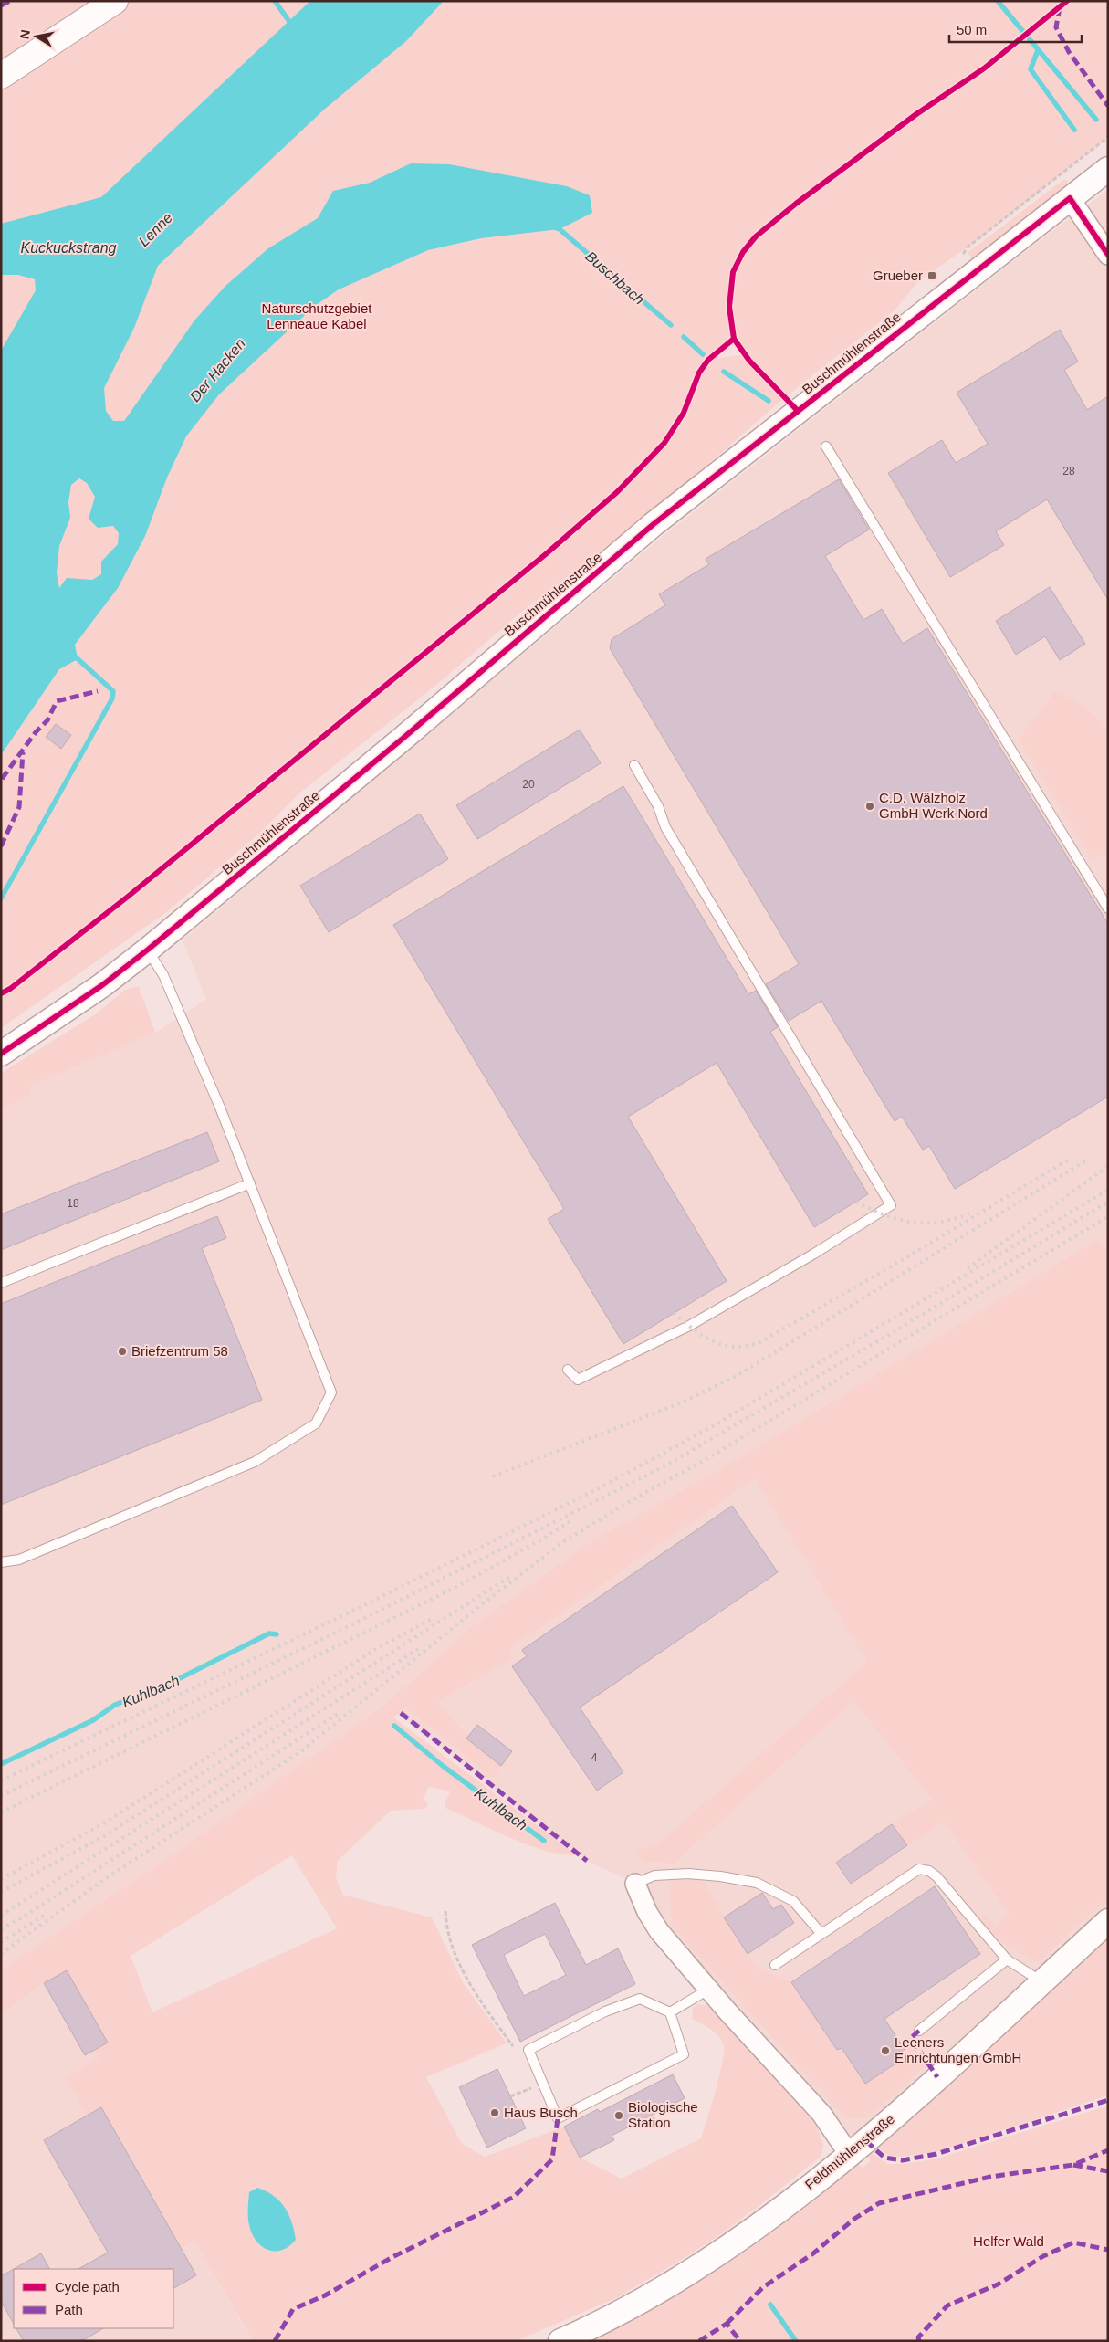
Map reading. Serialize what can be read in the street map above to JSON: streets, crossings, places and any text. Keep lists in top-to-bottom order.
{
  "streets": {
    "street": ["Buschmühlenstraße", "Feldmühlenstraße"]
  },
  "water": [
    "Lenne",
    "Kuckuckstrang",
    "Buschbach",
    "Der Hacken",
    "Kuhlbach"
  ],
  "parks": ["Naturschutzgebiet Lenneaue Kabel", "Helfer Wald"],
  "places": {
    "transit": ["Grueber"],
    "other": [
      "C.D. Wälzholz GmbH Werk Nord",
      "Briefzentrum 58",
      "Leeners Einrichtungen GmbH",
      "Haus Busch",
      "Biologische Station"
    ]
  },
  "house_numbers": [
    "28",
    "20",
    "18",
    "4"
  ],
  "legend": ["Cycle path", "Path"],
  "scale_bar": "50 m",
  "north": "left"
}
